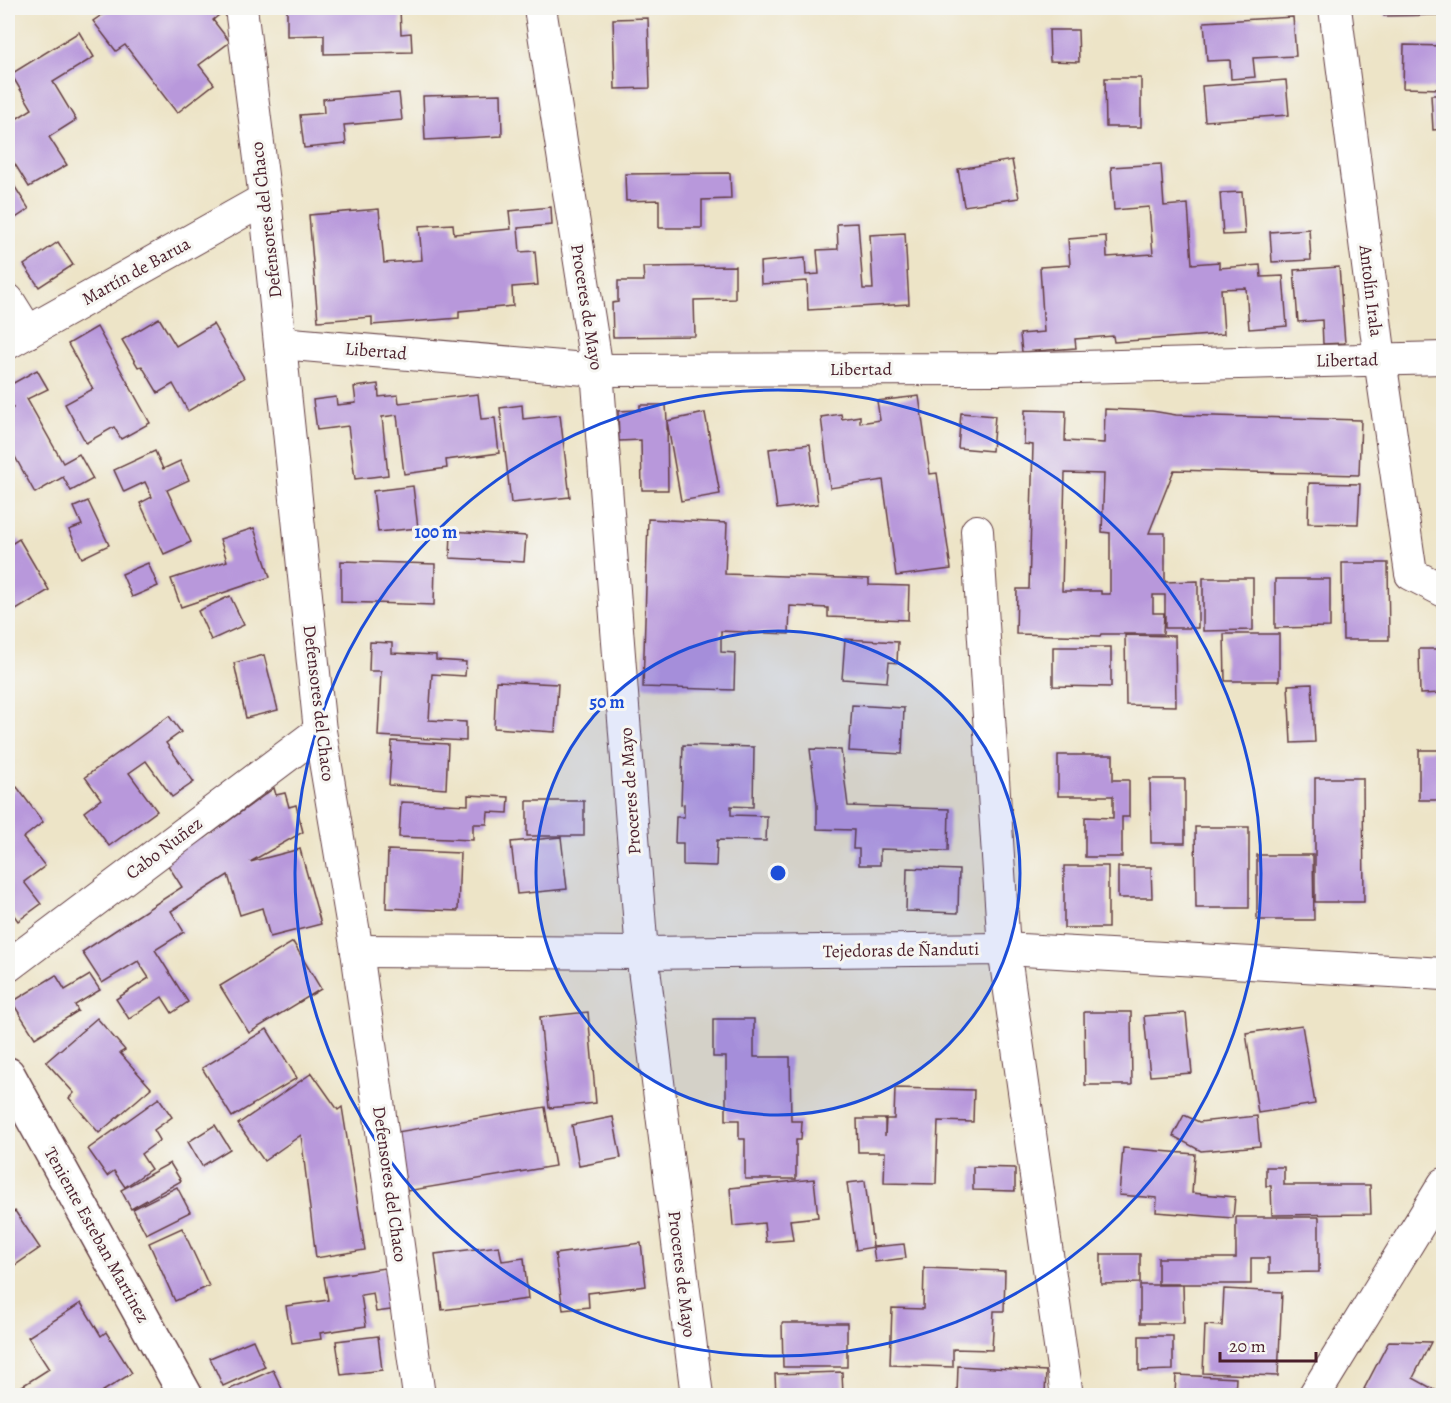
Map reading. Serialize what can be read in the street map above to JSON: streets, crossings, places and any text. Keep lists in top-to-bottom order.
{
  "streets": {
    "street": [
      "Defensores del Chaco",
      "Martín de Barua",
      "Antolín Irala",
      "Proceres de Mayo",
      "Libertad",
      "Cabo Nuñez",
      "Tejedoras de Ñanduti",
      "Teniente Esteban Martinez"
    ]
  },
  "crossings": [
    ["Defensores del Chaco", "Martín de Barua"],
    ["Defensores del Chaco", "Libertad"],
    ["Defensores del Chaco", "Cabo Nuñez"],
    ["Defensores del Chaco", "Tejedoras de Ñanduti"],
    ["Antolín Irala", "Libertad"],
    ["Proceres de Mayo", "Libertad"],
    ["Proceres de Mayo", "Tejedoras de Ñanduti"]
  ],
  "scale_bar": "20 m",
  "rings": ["100 m", "50 m"]
}
